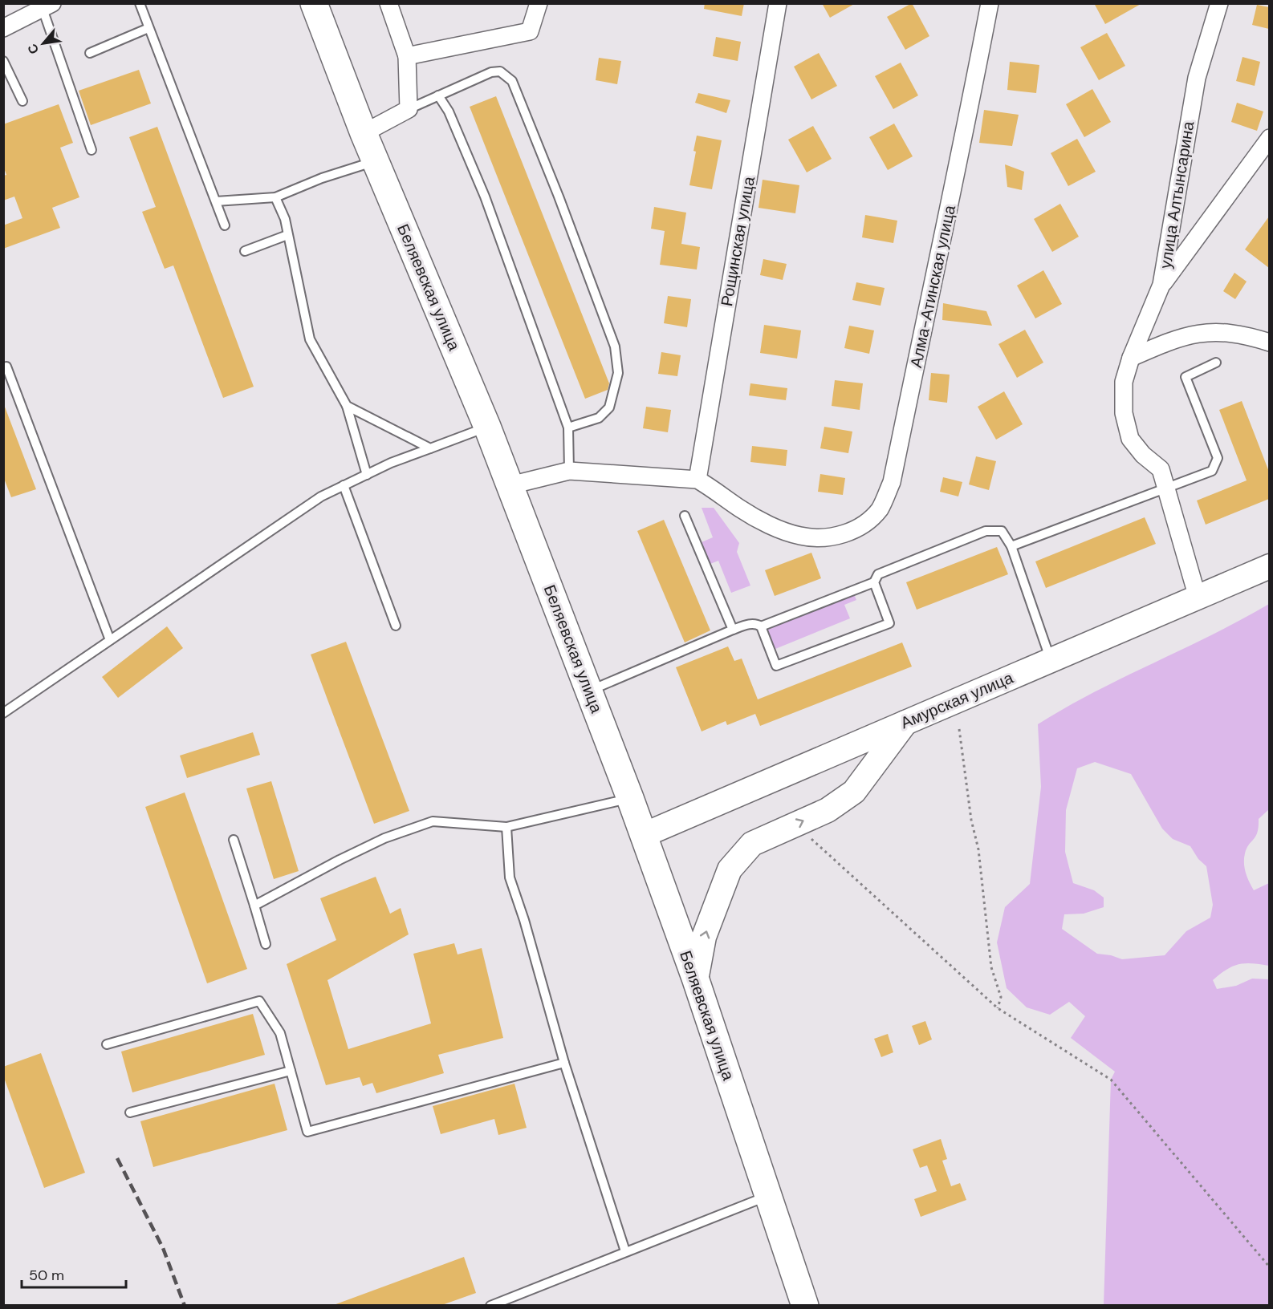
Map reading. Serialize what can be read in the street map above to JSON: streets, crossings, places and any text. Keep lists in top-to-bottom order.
{
  "streets": {
    "main road": ["Беляевская улица"],
    "street": [
      "улица Алтынсарина",
      "Рощинская улица",
      "Алма-Атинская улица",
      "Амурская улица"
    ]
  },
  "crossings": [
    ["улица Алтынсарина", "Амурская улица"],
    ["Рощинская улица", "Алма-Атинская улица"],
    ["Беляевская улица", "Амурская улица"]
  ],
  "scale_bar": "50 m",
  "north": "bottom left"
}
